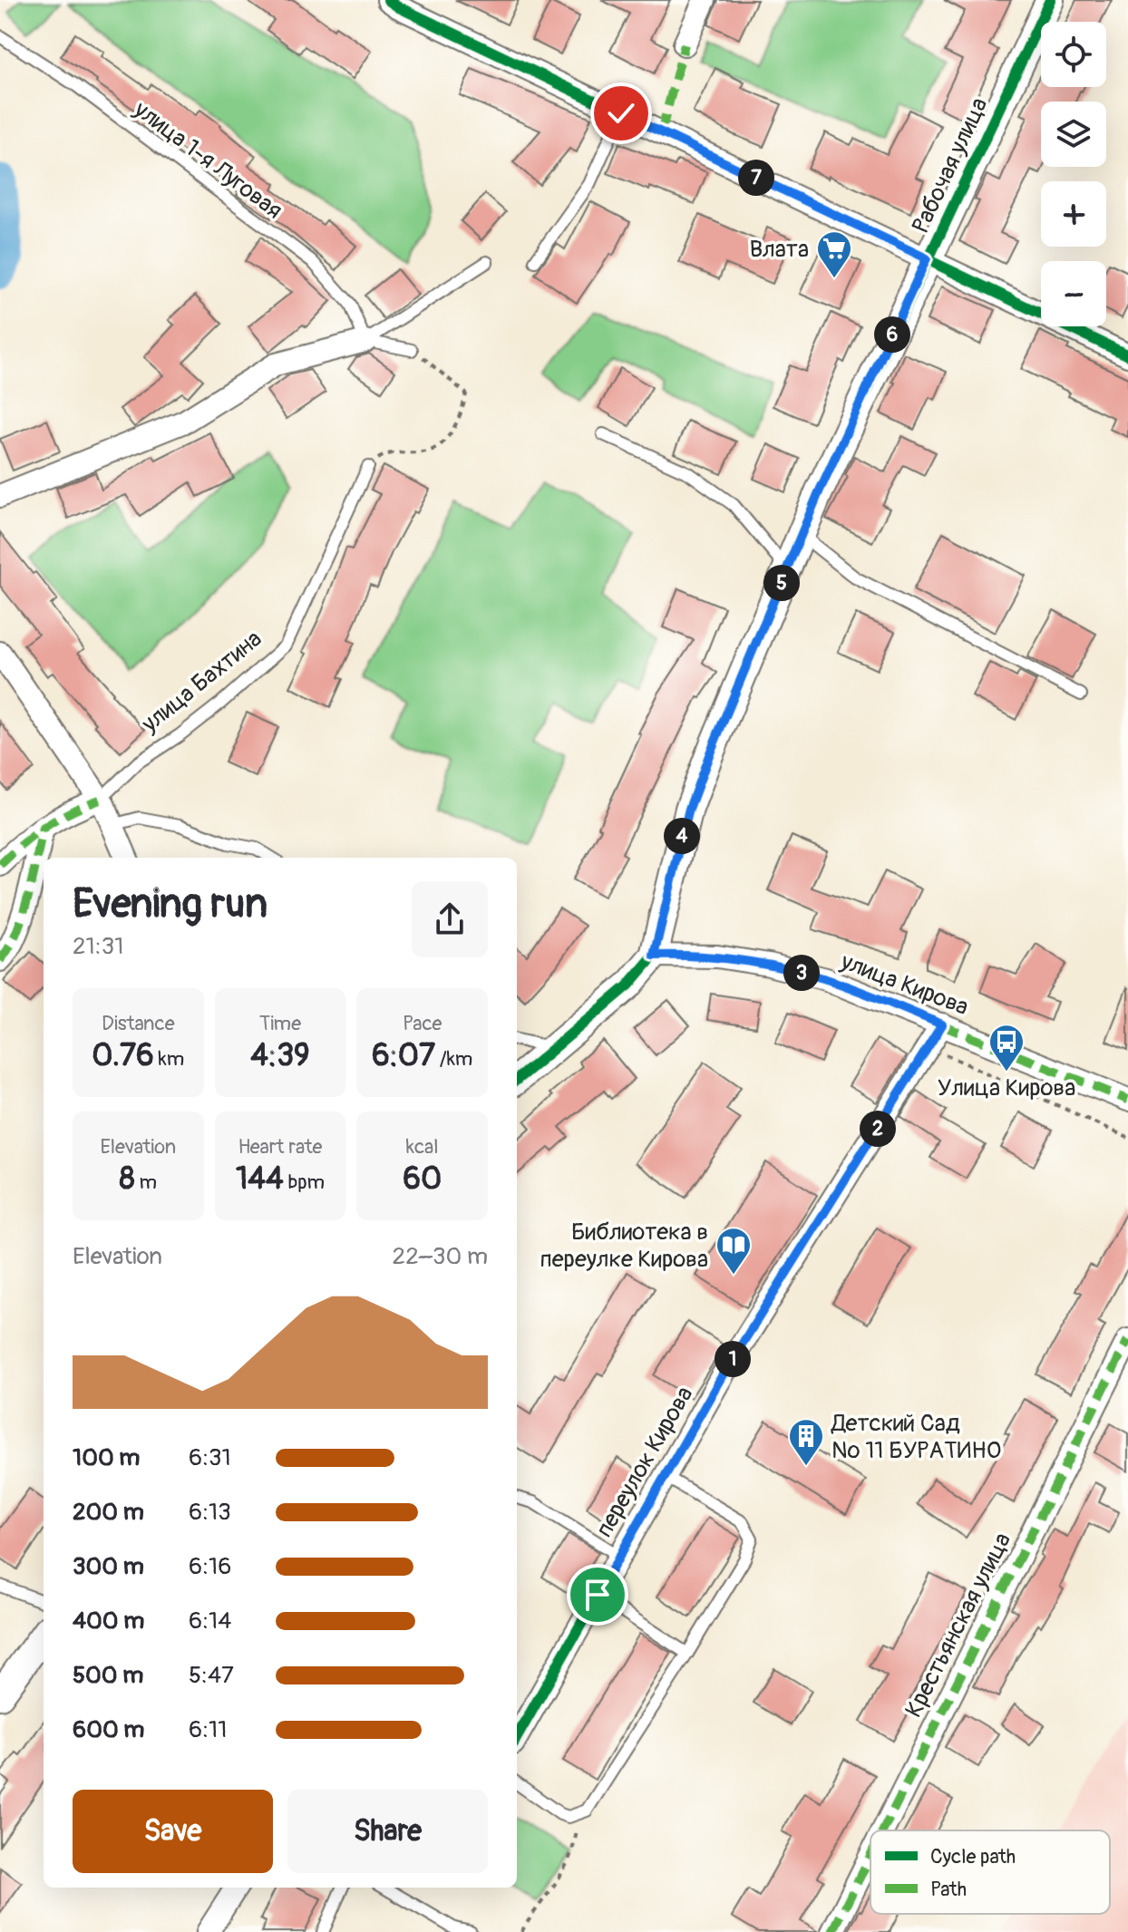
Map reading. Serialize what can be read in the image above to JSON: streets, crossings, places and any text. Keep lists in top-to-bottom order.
{
  "streets": {
    "street": [
      "Рабочая улица",
      "улица Кирова",
      "переулок Кирова",
      "Крестьянская улица"
    ],
    "lane": ["улица 1-я Луговая", "улица Бахтина"]
  },
  "crossings": [
    ["Рабочая улица", "улица Кирова"],
    ["улица Кирова", "переулок Кирова"]
  ],
  "places": {
    "supermarket": ["Влата"],
    "bus stop": ["Улица Кирова"],
    "library": ["Библиотека в переулке Кирова"],
    "building": ["Детский Сад № 11 БУРАТИНО"]
  },
  "legend": ["Cycle path", "Path"],
  "page": {
    "map_buttons": ["+", "−"],
    "pins": [
      "7",
      "6",
      "5",
      "4",
      "3",
      "2",
      "1"
    ],
    "heading": ["Evening run", "21:31"],
    "stats": [
      ["Distance", "0.76 km"],
      ["Time", "4:39"],
      ["Pace", "6:07 /km"],
      ["Elevation", "8 m"],
      ["Heart rate", "144 bpm"],
      ["kcal", "60"]
    ],
    "chart": ["Elevation", "22–30 m"],
    "list": [
      {
        "name": "100 m",
        "note": "6:31"
      },
      {
        "name": "200 m",
        "note": "6:13"
      },
      {
        "name": "300 m",
        "note": "6:16"
      },
      {
        "name": "400 m",
        "note": "6:14"
      },
      {
        "name": "500 m",
        "note": "5:47"
      },
      {
        "name": "600 m",
        "note": "6:11"
      }
    ],
    "buttons": ["Save", "Share"]
  }
}
